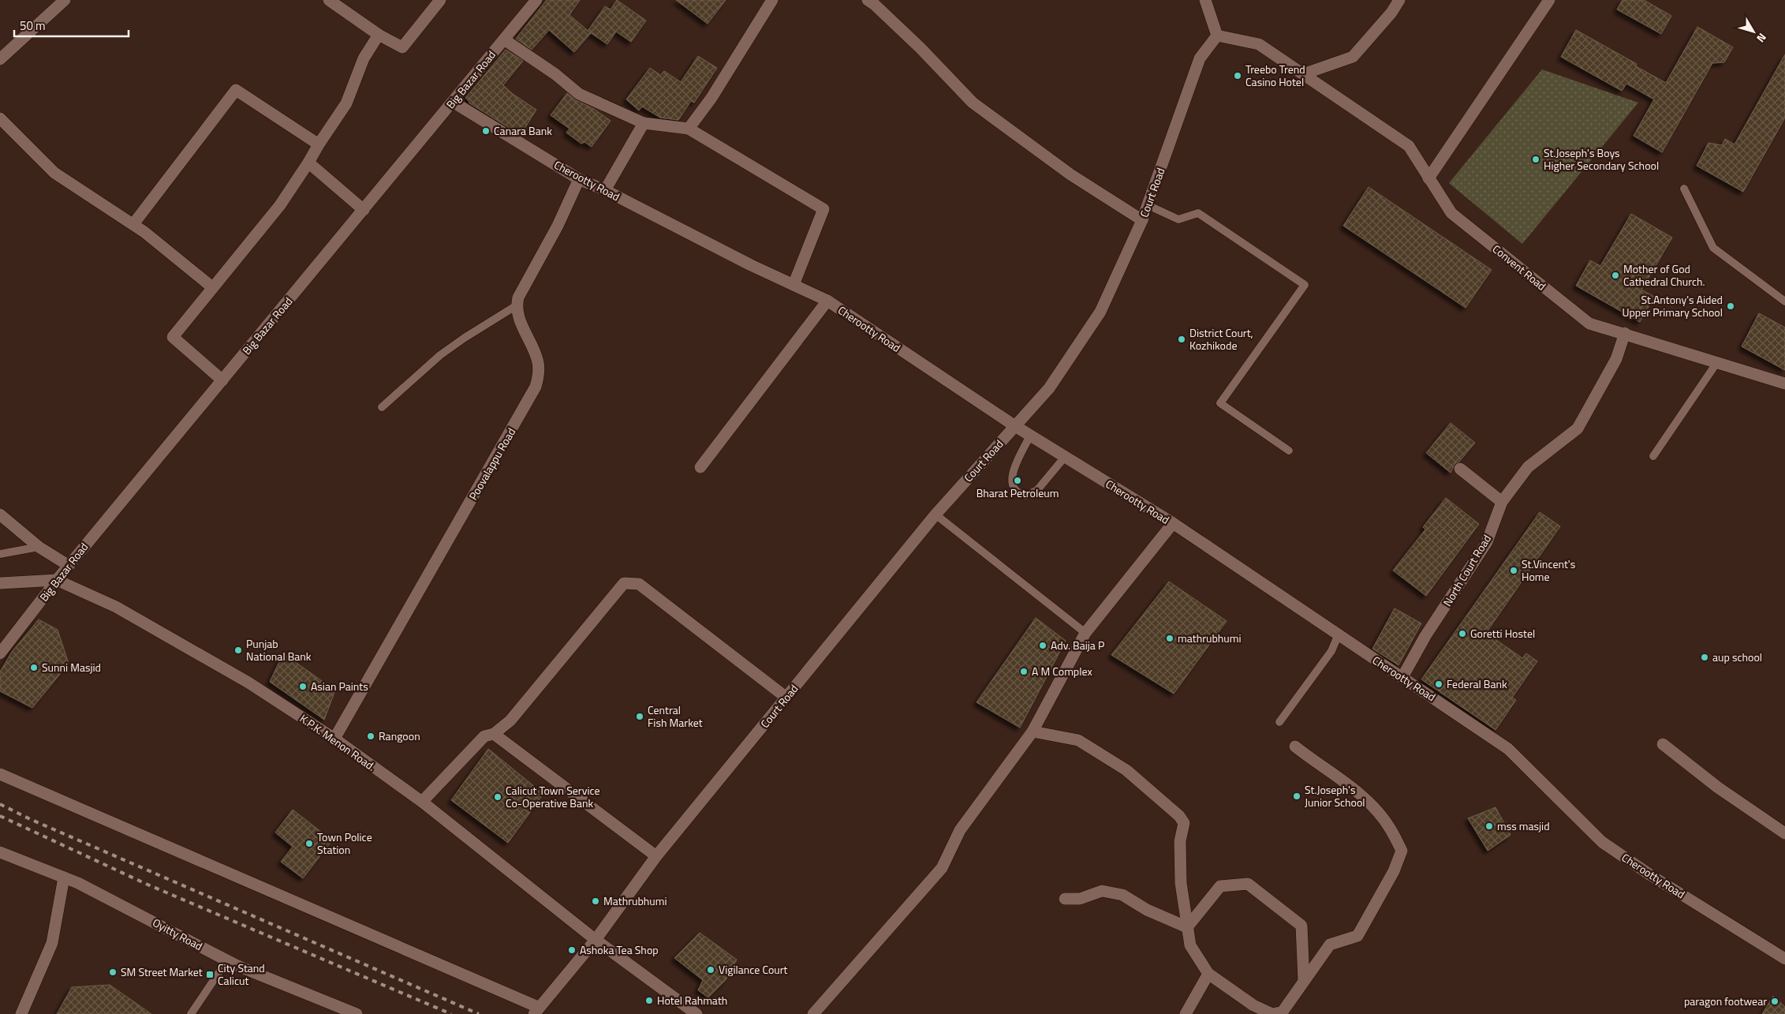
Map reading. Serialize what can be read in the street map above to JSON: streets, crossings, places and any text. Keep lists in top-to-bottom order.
{
  "streets": {
    "street": [
      "Big Bazar Road",
      "Cherootty Road",
      "Court Road",
      "Convent Road",
      "Poovalappu Road",
      "North Court Road",
      "K.P.K. Menon Road.",
      "Oyitty Road"
    ]
  },
  "crossings": [
    ["Big Bazar Road", "Cherootty Road"],
    ["Big Bazar Road", "K.P.K. Menon Road."],
    ["Cherootty Road", "Court Road"],
    ["Cherootty Road", "North Court Road"],
    ["Court Road", "K.P.K. Menon Road."],
    ["Convent Road", "North Court Road"],
    ["Poovalappu Road", "K.P.K. Menon Road."]
  ],
  "places": {
    "other": [
      "Treebo Trend Casino Hotel",
      "Canara Bank",
      "St.Joseph's Boys Higher Secondary School",
      "Mother of God Cathedral Church.",
      "St.Antony's Aided Upper Primary School",
      "District Court, Kozhikode",
      "Bharat Petroleum",
      "St.Vincent's Home",
      "Goretti Hostel",
      "mathrubhumi",
      "Adv. Baija P",
      "Punjab National Bank",
      "aup school",
      "Sunni Masjid",
      "A M Complex",
      "Federal Bank",
      "Asian Paints",
      "Central Fish Market",
      "Rangoon",
      "St.Joseph's Junior School",
      "Calicut Town Service Co-Operative Bank",
      "mss masjid",
      "Town Police Station",
      "Mathrubhumi",
      "Ashoka Tea Shop",
      "Vigilance Court",
      "SM Street Market",
      "Hotel Rahmath",
      "paragon footwear"
    ],
    "transit": ["City Stand Calicut"]
  },
  "scale_bar": "50 m",
  "north": "bottom right"
}
